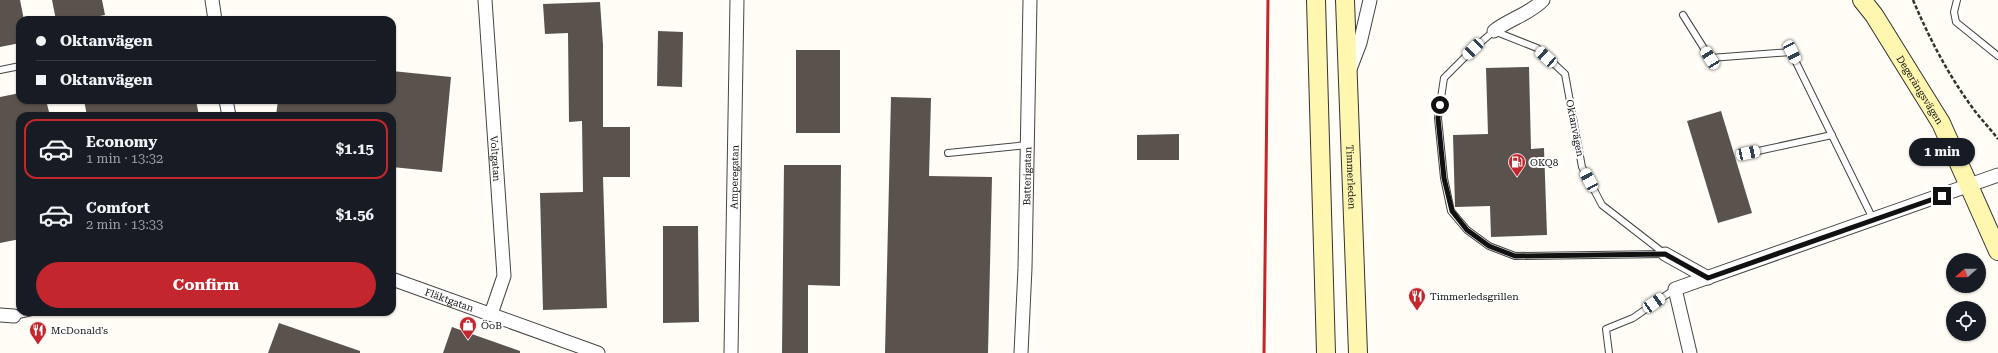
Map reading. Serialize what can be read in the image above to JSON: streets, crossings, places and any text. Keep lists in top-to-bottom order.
{
  "streets": {
    "main road": ["Degerängsvägen", "Timmerleden"],
    "street": [
      "Oktanvägen",
      "Voltgatan",
      "Amperegatan",
      "Batterigatan",
      "Fläktgatan"
    ]
  },
  "crossings": [
    ["Voltgatan", "Fläktgatan"]
  ],
  "places": {
    "fuel station": ["OKQ8"],
    "restaurant": ["Timmerledsgrillen", "McDonald's"],
    "shop": ["ÖoB"]
  },
  "north": "left",
  "page": {
    "banner": ["Oktanvägen", "Oktanvägen"],
    "list": [
      {
        "name": "Economy",
        "note": "1 min · 13:32",
        "value": "$1.15"
      },
      {
        "name": "Comfort",
        "note": "2 min · 13:33",
        "value": "$1.56"
      }
    ],
    "bubble": "1 min",
    "buttons": "Confirm"
  }
}
